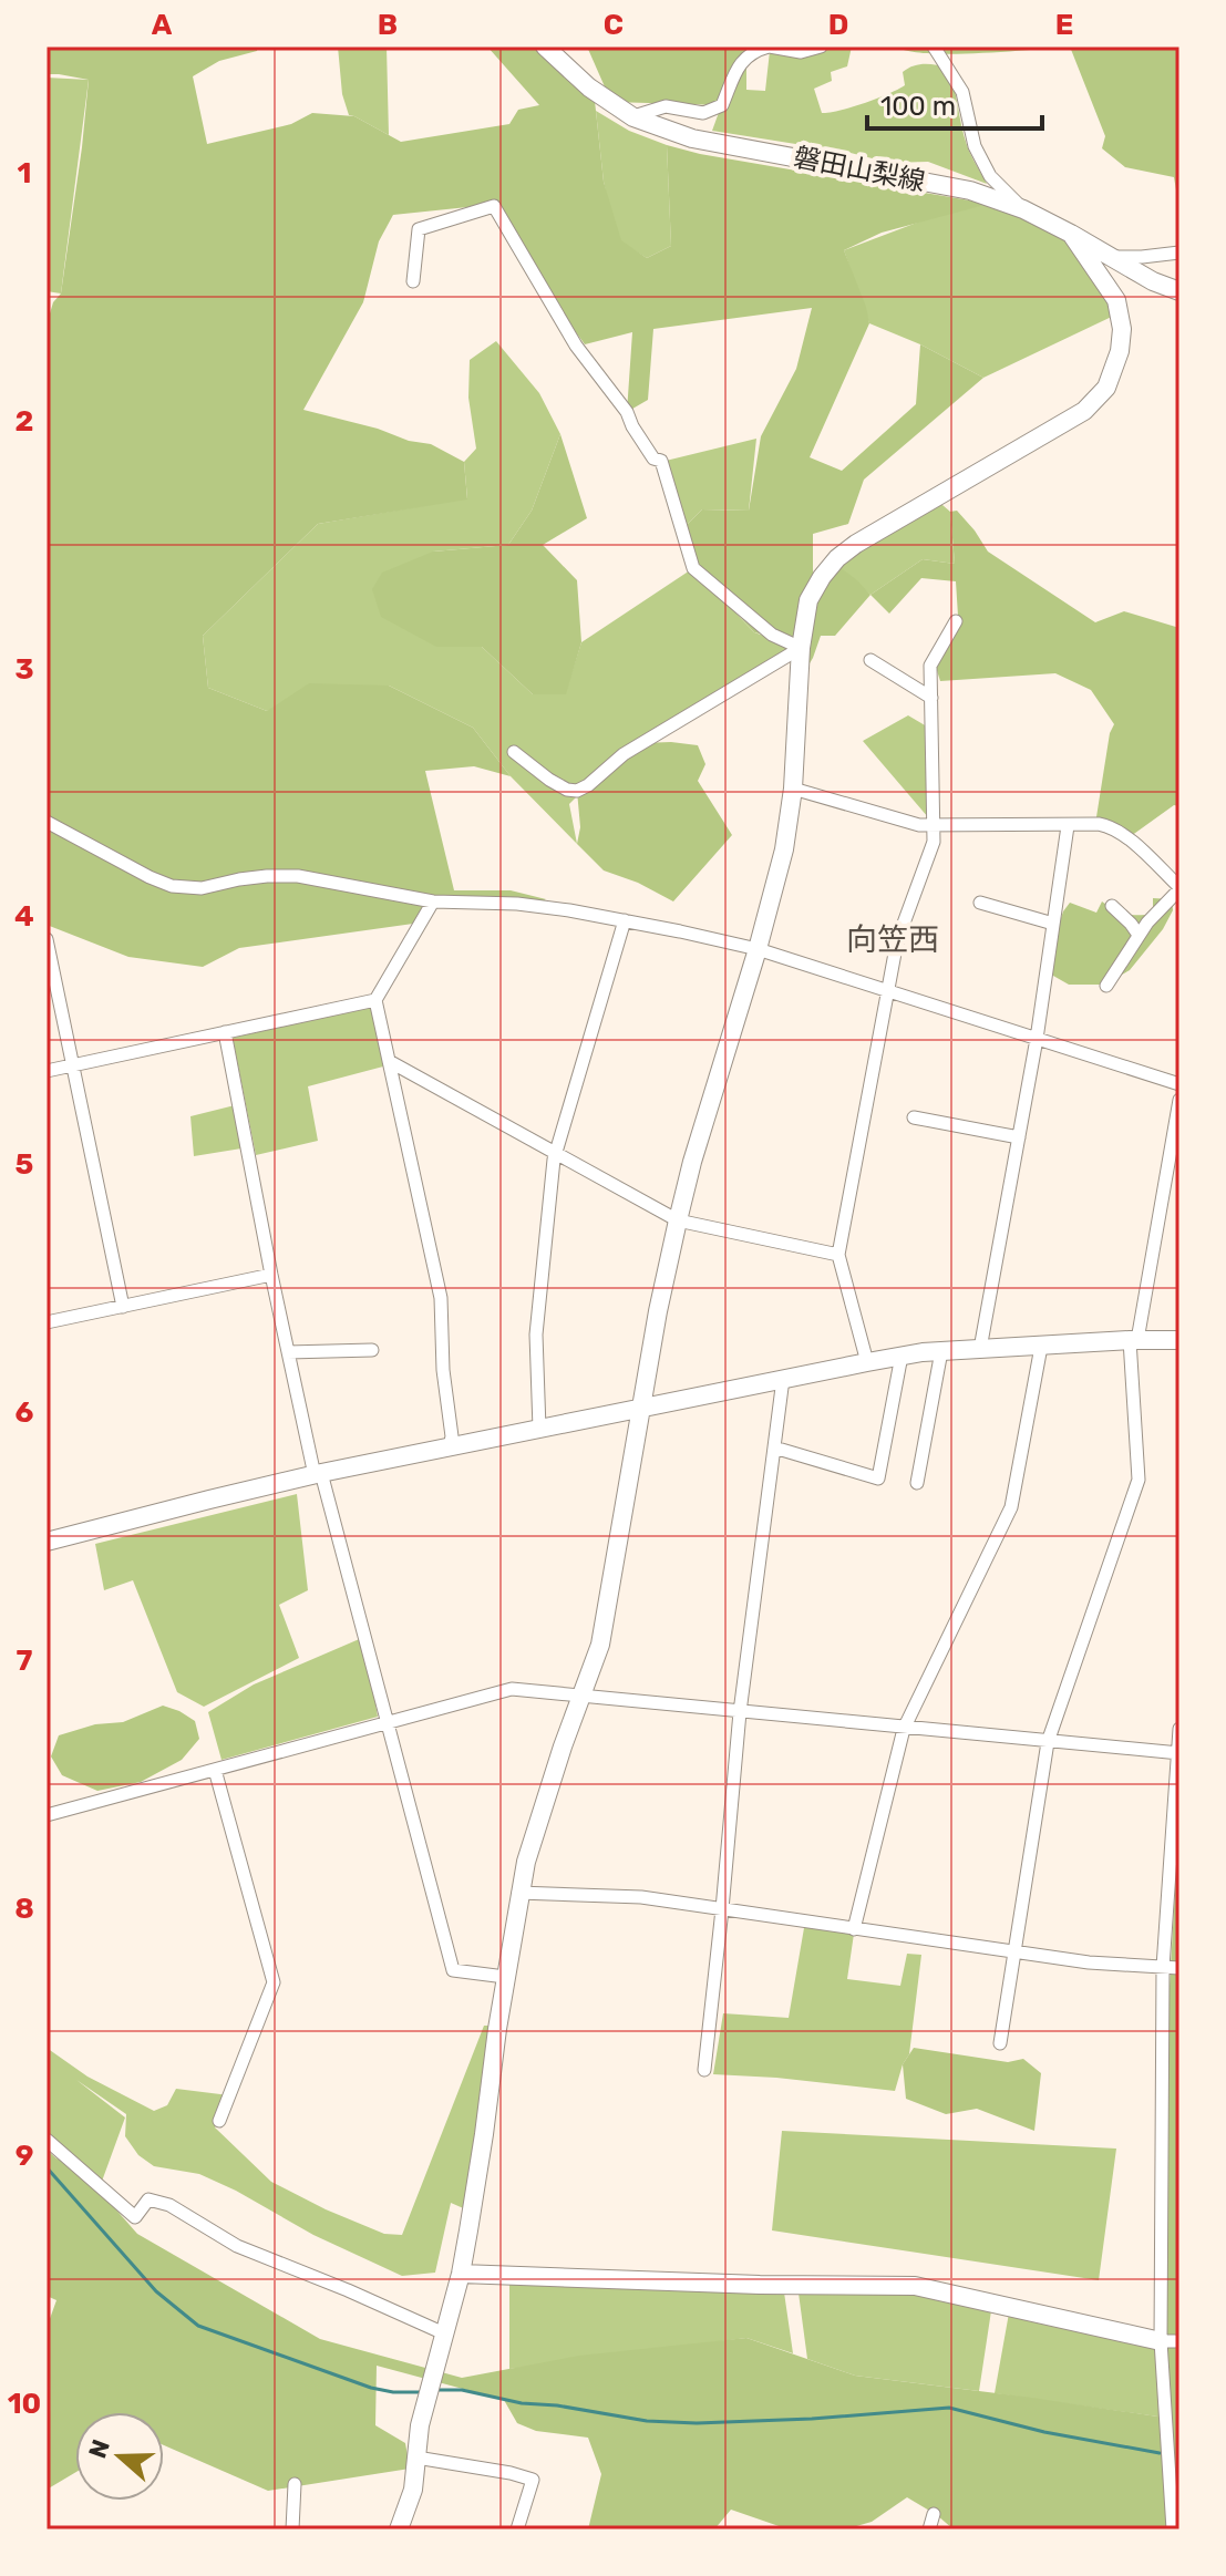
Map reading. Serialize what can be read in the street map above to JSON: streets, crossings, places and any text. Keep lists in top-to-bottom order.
{
  "streets": {
    "street": ["磐田山梨線"]
  },
  "districts": ["向笠西"],
  "scale_bar": "100 m",
  "north": "left",
  "grid": {
    "columns": [
      "A",
      "B",
      "C",
      "D",
      "E"
    ],
    "rows": [
      "1",
      "2",
      "3",
      "4",
      "5",
      "6",
      "7",
      "8",
      "9",
      "10"
    ]
  }
}
